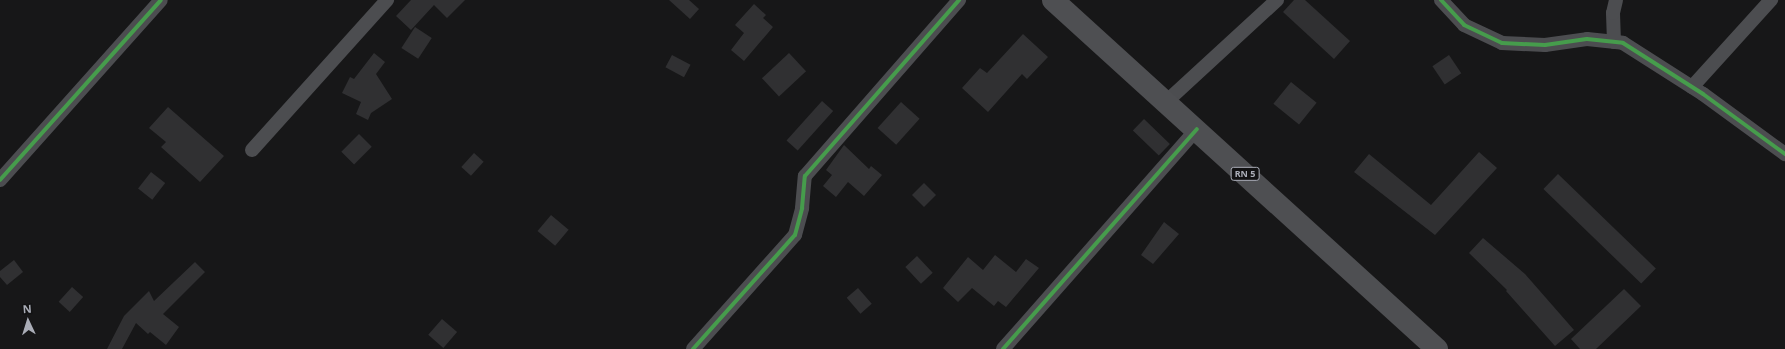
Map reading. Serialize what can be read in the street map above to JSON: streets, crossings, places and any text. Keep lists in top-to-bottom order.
{
  "streets": {
    "main road": ["RN 5"]
  },
  "north": "top"
}
